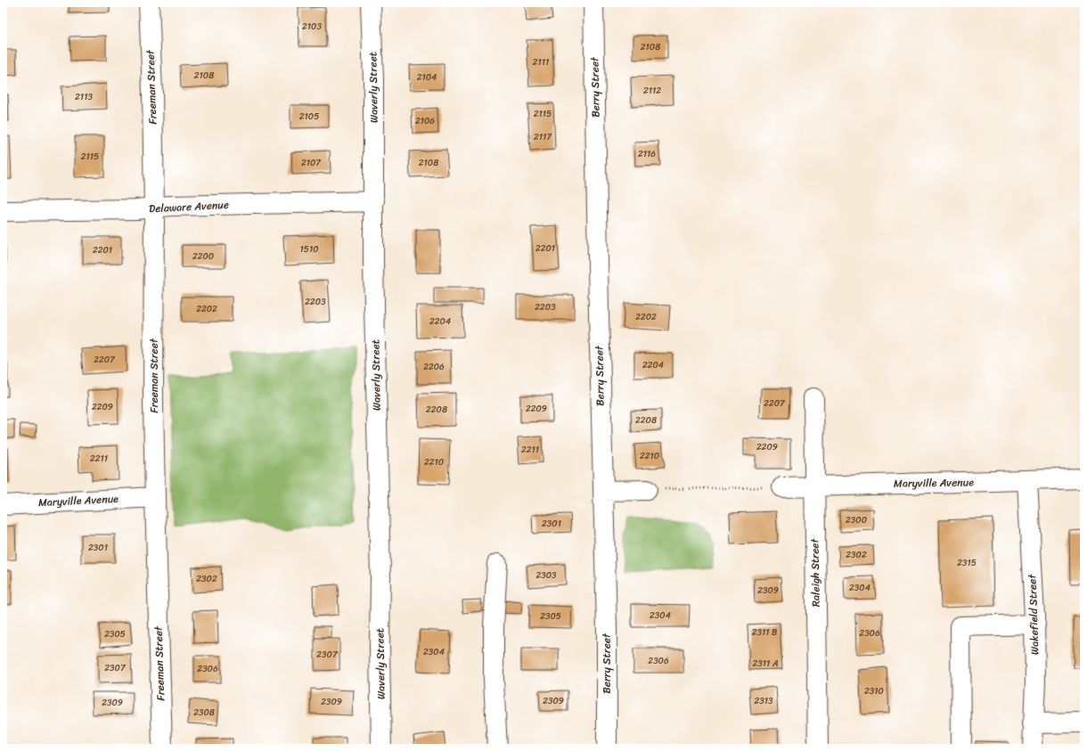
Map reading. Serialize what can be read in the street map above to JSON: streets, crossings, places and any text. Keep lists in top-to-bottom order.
{
  "streets": {
    "street": [
      "Freeman Street",
      "Waverly Street",
      "Berry Street",
      "Delaware Avenue",
      "Maryville Avenue",
      "Raleigh Street",
      "Wakefield Street"
    ]
  },
  "crossings": [
    ["Freeman Street", "Delaware Avenue"],
    ["Freeman Street", "Maryville Avenue"],
    ["Waverly Street", "Delaware Avenue"],
    ["Maryville Avenue", "Raleigh Street"],
    ["Maryville Avenue", "Wakefield Street"]
  ],
  "house_numbers": [
    "2103",
    "2108",
    "2111",
    "2108",
    "2104",
    "2112",
    "2113",
    "2115",
    "2105",
    "2106",
    "2117",
    "2116",
    "2115",
    "2107",
    "2108",
    "2201",
    "1510",
    "2201",
    "2200",
    "2203",
    "2203",
    "2202",
    "2202",
    "2204",
    "2207",
    "2204",
    "2206",
    "2207",
    "2209",
    "2209",
    "2208",
    "2208",
    "2209",
    "2211",
    "2210",
    "2211",
    "2210",
    "2300",
    "2301",
    "2301",
    "2302",
    "2315",
    "2303",
    "2302",
    "2304",
    "2309",
    "2304",
    "2305",
    "2311 B",
    "2306",
    "2305",
    "2304",
    "2307",
    "2306",
    "2311 A",
    "2307",
    "2306",
    "2310",
    "2309",
    "2313",
    "2309",
    "2309",
    "2308"
  ]
}
